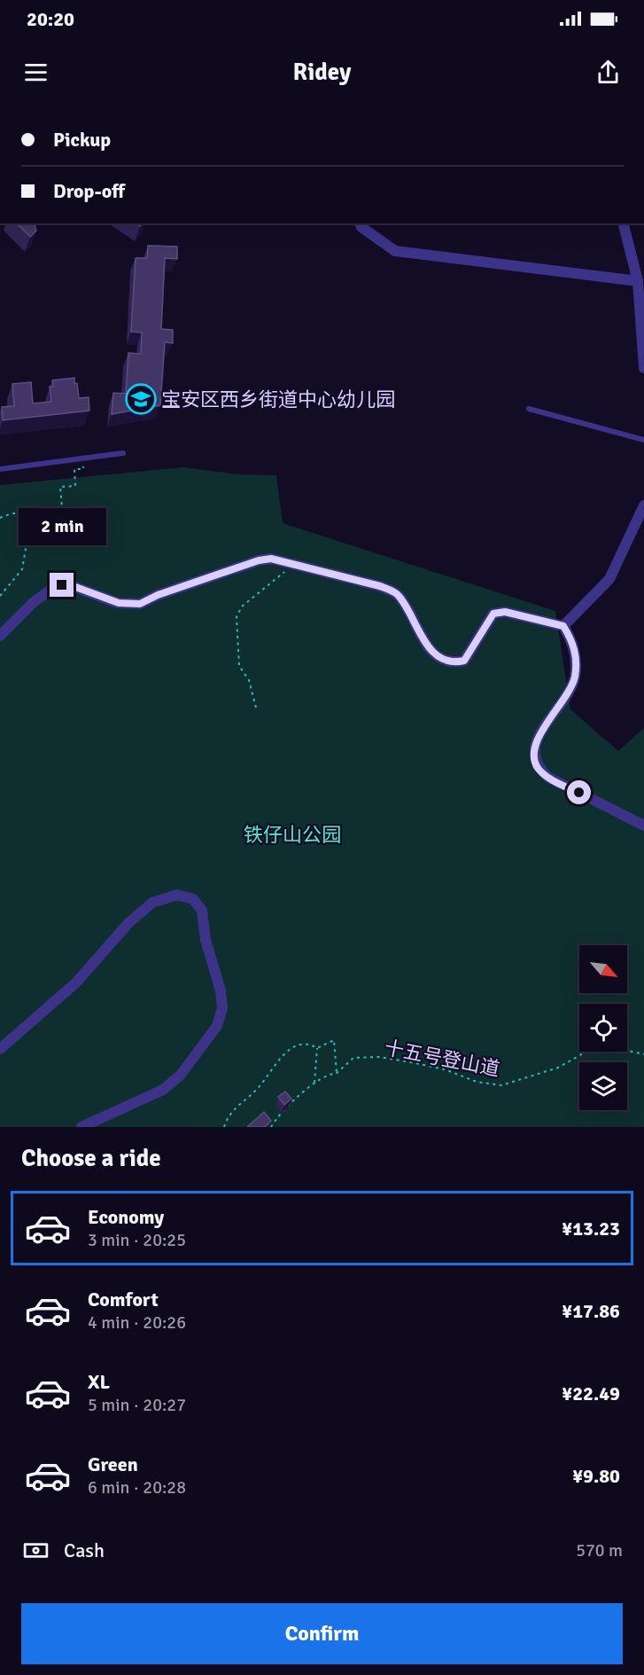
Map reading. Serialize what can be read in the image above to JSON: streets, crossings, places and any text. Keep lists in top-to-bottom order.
{
  "streets": {
    "path": ["十五号登山道"]
  },
  "parks": ["铁仔山公园"],
  "places": {
    "school or university": ["宝安区西乡街道中心幼儿园"]
  },
  "north": "bottom right",
  "page": {
    "status": "20:20",
    "header": "Ridey",
    "banner": ["Pickup", "Drop-off"],
    "bubble": "2 min",
    "heading": "Choose a ride",
    "list": [
      {
        "name": "Economy",
        "note": "3 min · 20:25",
        "value": "¥13.23"
      },
      {
        "name": "Comfort",
        "note": "4 min · 20:26",
        "value": "¥17.86"
      },
      {
        "name": "XL",
        "note": "5 min · 20:27",
        "value": "¥22.49"
      },
      {
        "name": "Green",
        "note": "6 min · 20:28",
        "value": "¥9.80"
      }
    ],
    "pay": ["Cash", "570 m"],
    "buttons": "Confirm"
  }
}
